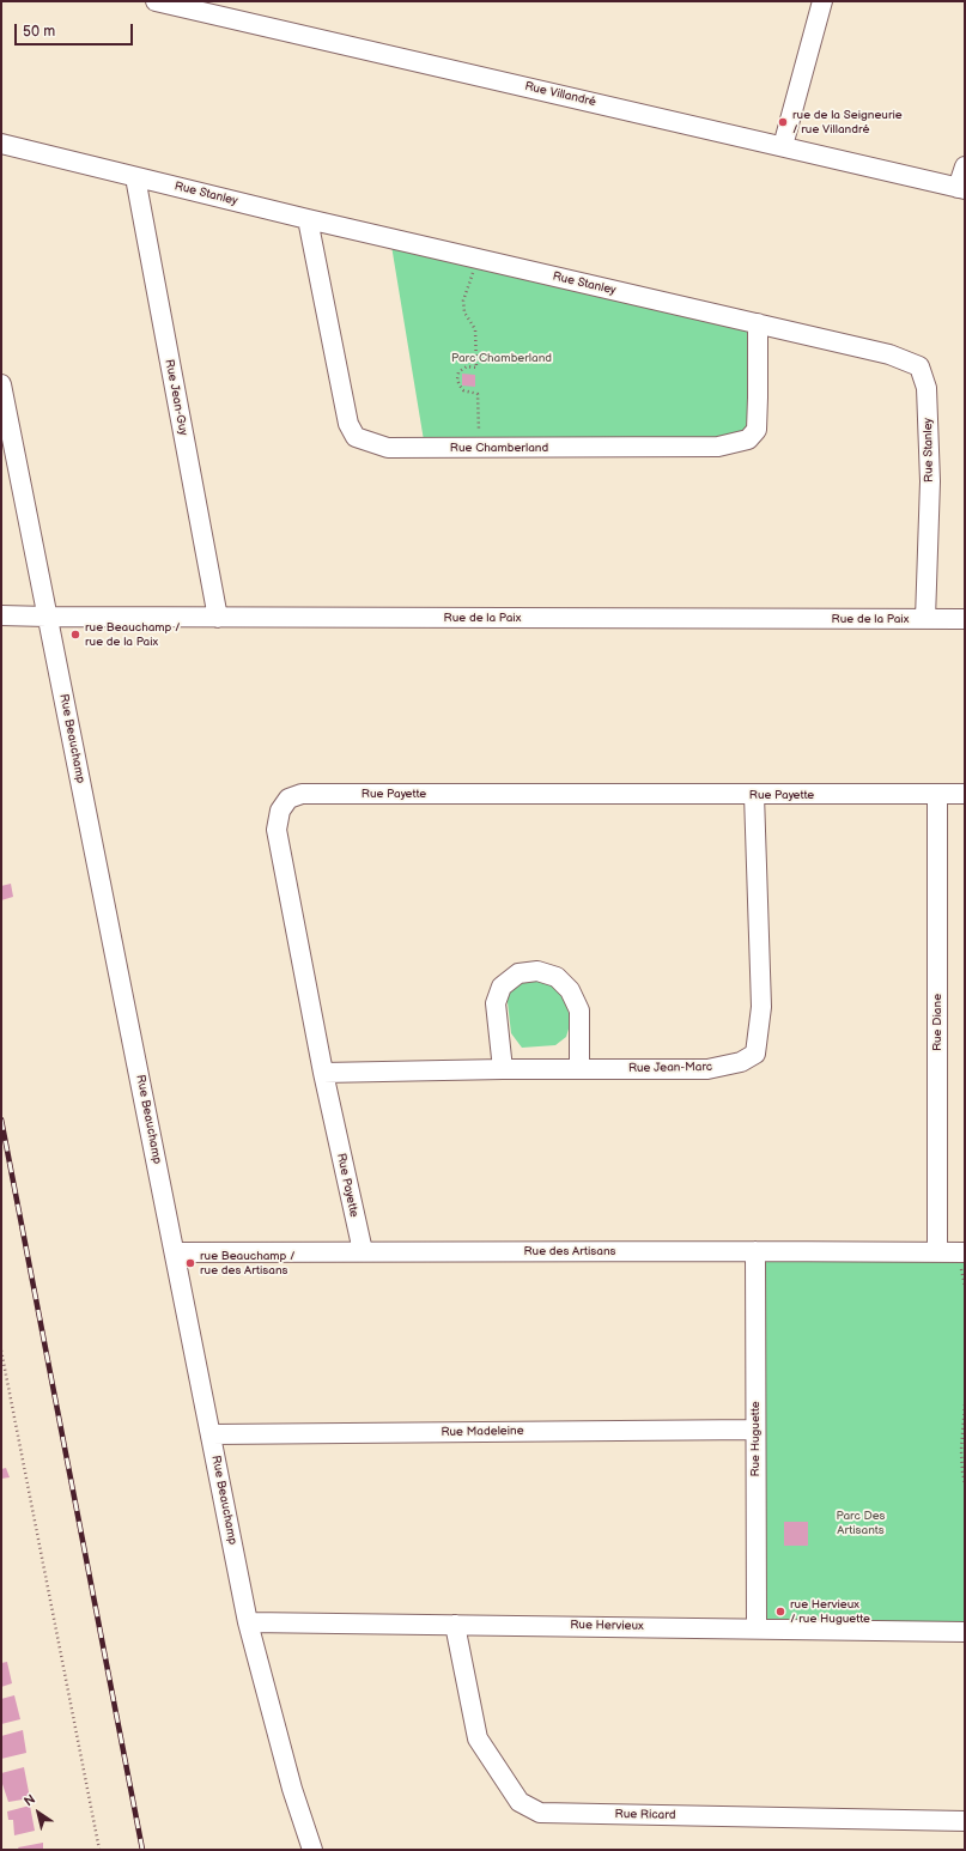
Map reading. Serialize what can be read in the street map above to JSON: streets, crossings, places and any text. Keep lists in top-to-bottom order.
{
  "streets": {
    "street": [
      "Rue Villandré",
      "Rue Stanley",
      "Rue Jean-Guy",
      "Rue Chamberland",
      "Rue de la Paix",
      "Rue Beauchamp",
      "Rue Payette",
      "Rue Diane",
      "Rue Jean-Marc",
      "Rue des Artisans",
      "Rue Madeleine",
      "Rue Huguette",
      "Rue Hervieux",
      "Rue Ricard"
    ]
  },
  "crossings": [
    ["Rue Stanley", "Rue Jean-Guy"],
    ["Rue Stanley", "Rue Chamberland"],
    ["Rue Stanley", "Rue de la Paix"],
    ["Rue Jean-Guy", "Rue de la Paix"],
    ["Rue de la Paix", "Rue Beauchamp"],
    ["Rue Beauchamp", "Rue des Artisans"],
    ["Rue Beauchamp", "Rue Madeleine"],
    ["Rue Beauchamp", "Rue Hervieux"],
    ["Rue Payette", "Rue Diane"],
    ["Rue Payette", "Rue Jean-Marc"],
    ["Rue Payette", "Rue des Artisans"],
    ["Rue Diane", "Rue des Artisans"],
    ["Rue des Artisans", "Rue Huguette"],
    ["Rue Madeleine", "Rue Huguette"],
    ["Rue Huguette", "Rue Hervieux"],
    ["Rue Hervieux", "Rue Ricard"]
  ],
  "parks": ["Parc Chamberland", "Parc Des Artisants"],
  "places": [
    "rue de la Seigneurie / rue Villandré",
    "rue Beauchamp / rue de la Paix",
    "rue Beauchamp / rue des Artisans",
    "rue Hervieux / rue Huguette"
  ],
  "scale_bar": "50 m",
  "north": "top left"
}
